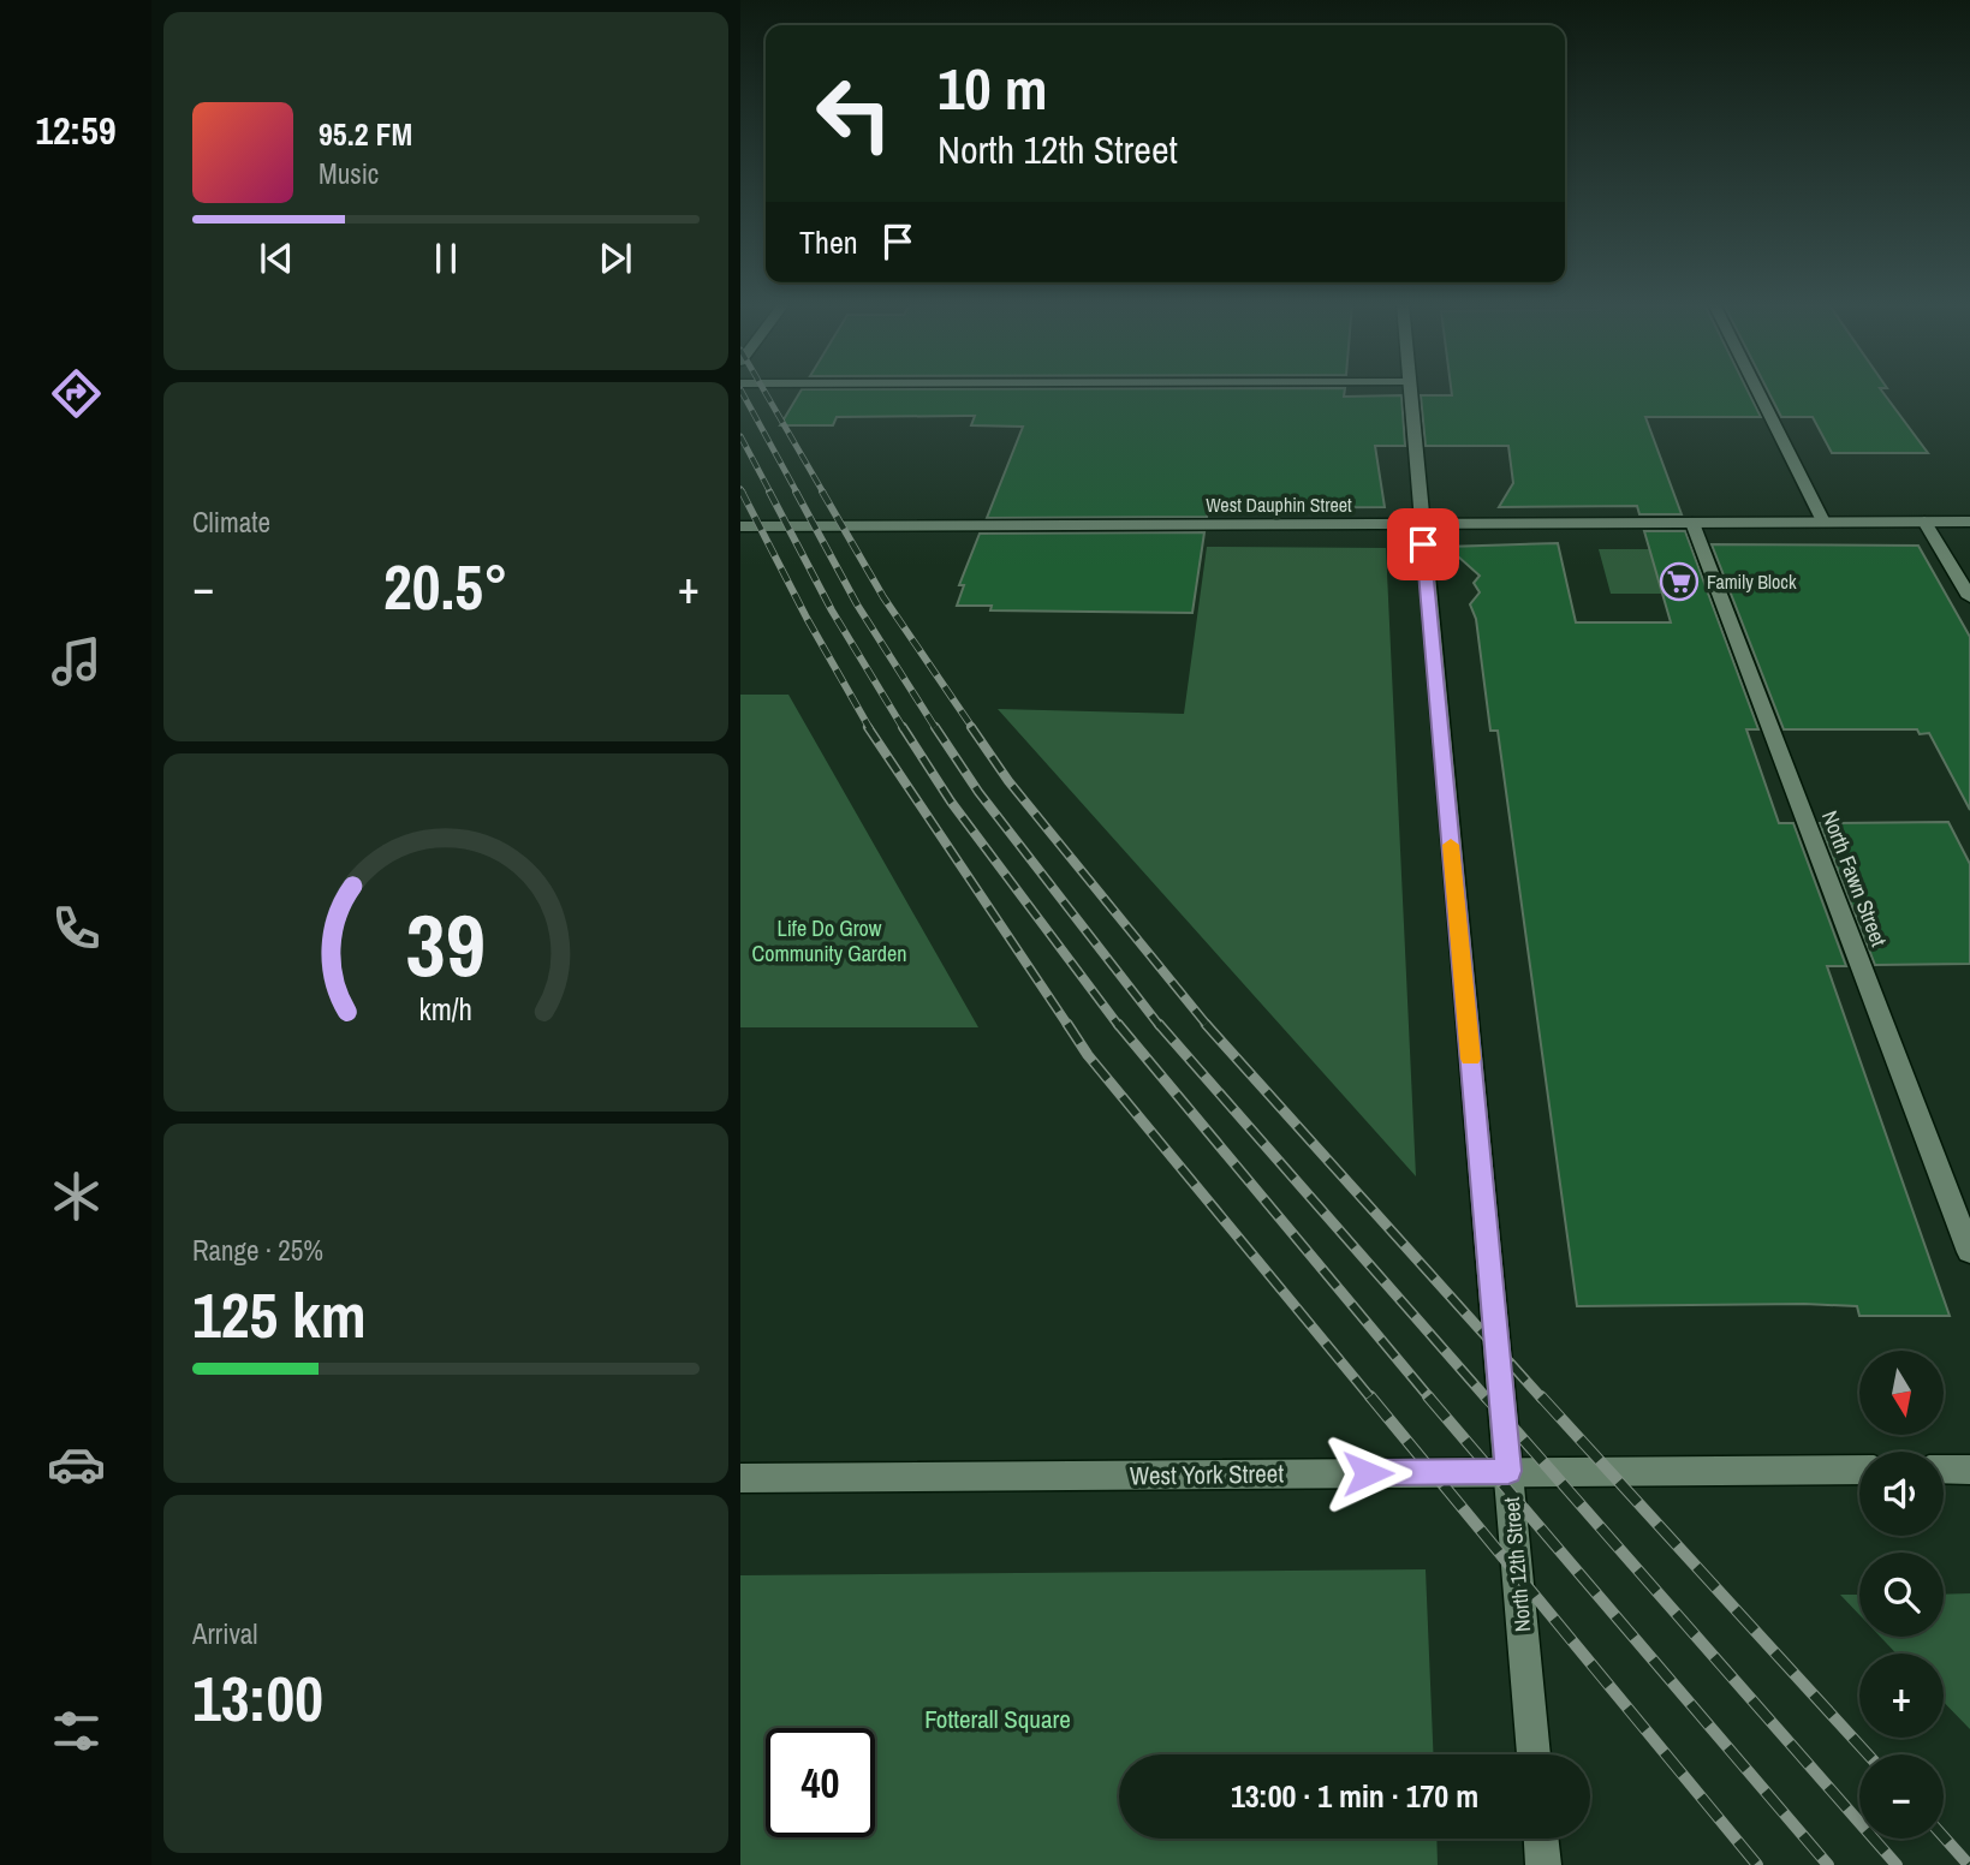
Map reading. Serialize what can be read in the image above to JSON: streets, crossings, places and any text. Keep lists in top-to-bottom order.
{
  "streets": {
    "street": [
      "West Dauphin Street",
      "North Fawn Street",
      "West York Street",
      "North 12th Street"
    ]
  },
  "crossings": [
    ["West Dauphin Street", "North Fawn Street"],
    ["West Dauphin Street", "North 12th Street"],
    ["West York Street", "North 12th Street"]
  ],
  "parks": ["Life Do Grow Community Garden", "Fotterall Square"],
  "places": {
    "supermarket": ["Family Block"]
  },
  "north": "bottom",
  "page": {
    "tabs": "12:59",
    "turn": ["10 m", "North 12th Street"],
    "song": ["95.2 FM", "Music"],
    "then": "Then",
    "tile": [
      "Climate",
      ["Range · 25%", "125 km"],
      ["Arrival", "13:00"]
    ],
    "heat": ["−", "20.5°", "+"],
    "map_buttons": ["+", "−"],
    "limit": "40",
    "trip": "13:00 · 1 min · 170 m",
    "gauge": ["39", "km/h"]
  }
}
